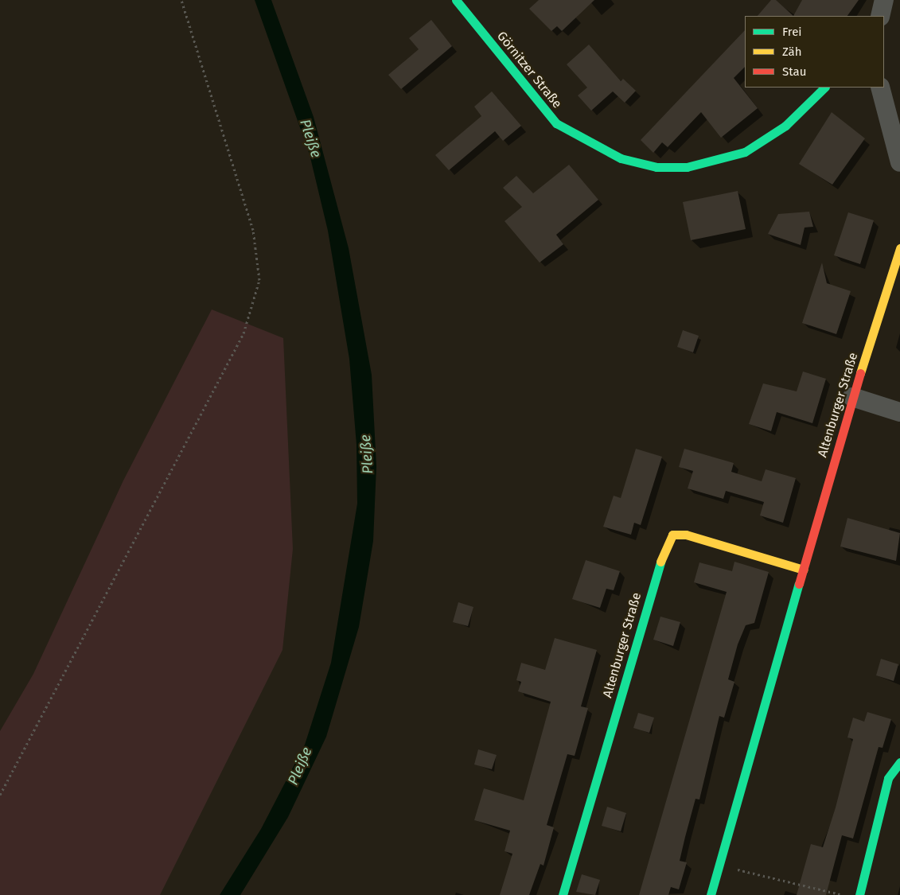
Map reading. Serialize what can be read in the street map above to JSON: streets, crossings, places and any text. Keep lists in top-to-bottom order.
{
  "streets": {
    "street": ["Görnitzer Straße", "Altenburger Straße"]
  },
  "water": ["Pleiße"],
  "legend": ["Frei", "Zäh", "Stau"]
}
